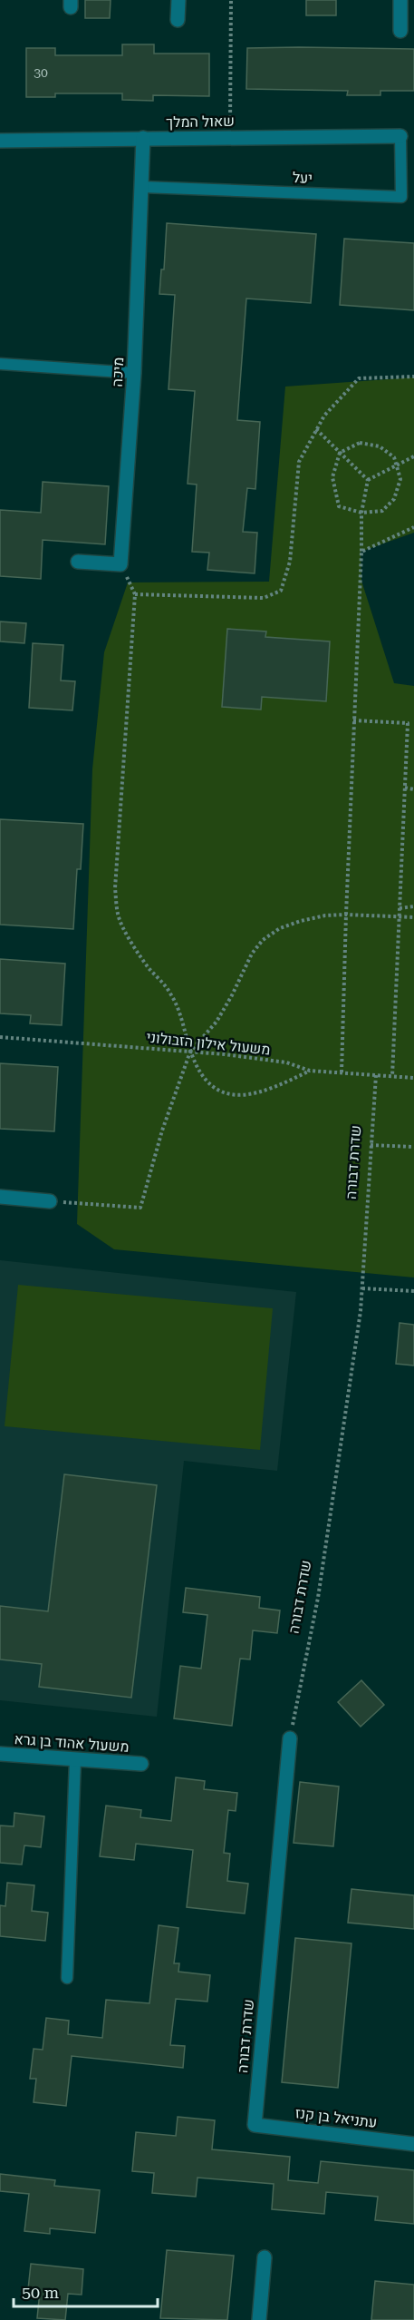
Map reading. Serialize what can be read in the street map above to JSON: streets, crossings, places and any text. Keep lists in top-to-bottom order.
{
  "streets": {
    "street": [
      "שאול המלך",
      "מיכה",
      "שדרת דבורה",
      "משעול אהוד בן גרא",
      "עתניאל בן קנז"
    ],
    "lane": ["יעל"],
    "path": ["משעול אילון הזבולוני"]
  },
  "crossings": [
    ["שאול המלך", "יעל"],
    ["שאול המלך", "מיכה"],
    ["יעל", "מיכה"],
    ["משעול אילון הזבולוני", "שדרת דבורה"],
    ["שדרת דבורה", "עתניאל בן קנז"]
  ],
  "house_numbers": ["30"],
  "scale_bar": "50 m"
}
